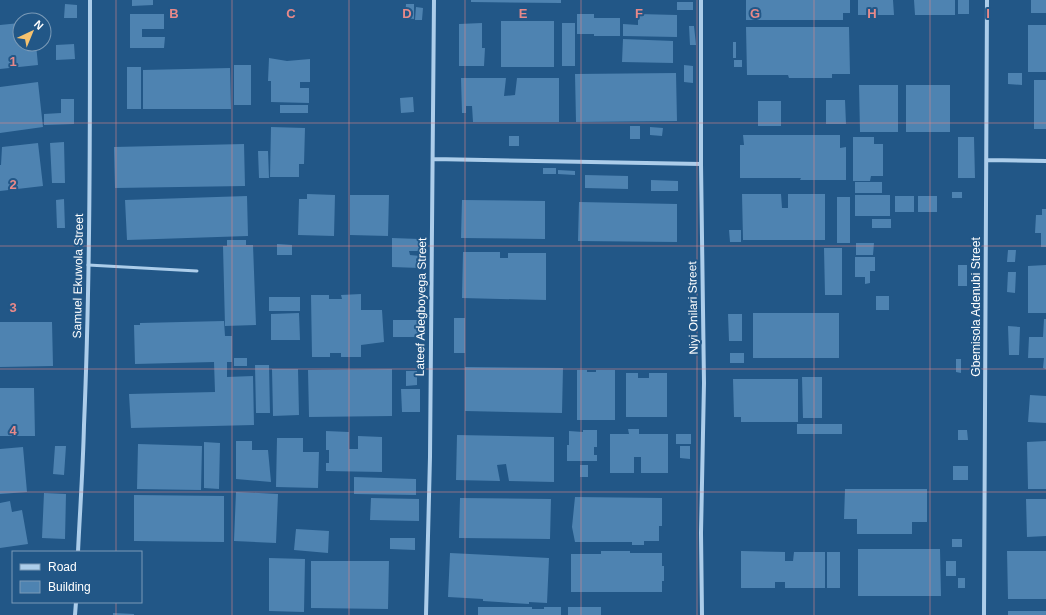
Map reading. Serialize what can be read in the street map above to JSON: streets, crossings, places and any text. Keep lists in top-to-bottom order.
{
  "streets": {
    "street": [
      "Samuel Ekuwola Street",
      "Lateef Adegboyega Street",
      "Gbemisola Adenubi Street",
      "Niyi Onilari Street"
    ]
  },
  "legend": ["Road", "Building"],
  "north": "top right",
  "grid": {
    "columns": [
      "B",
      "C",
      "D",
      "E",
      "F",
      "G",
      "H",
      "I"
    ],
    "rows": [
      "1",
      "2",
      "3",
      "4"
    ]
  }
}
